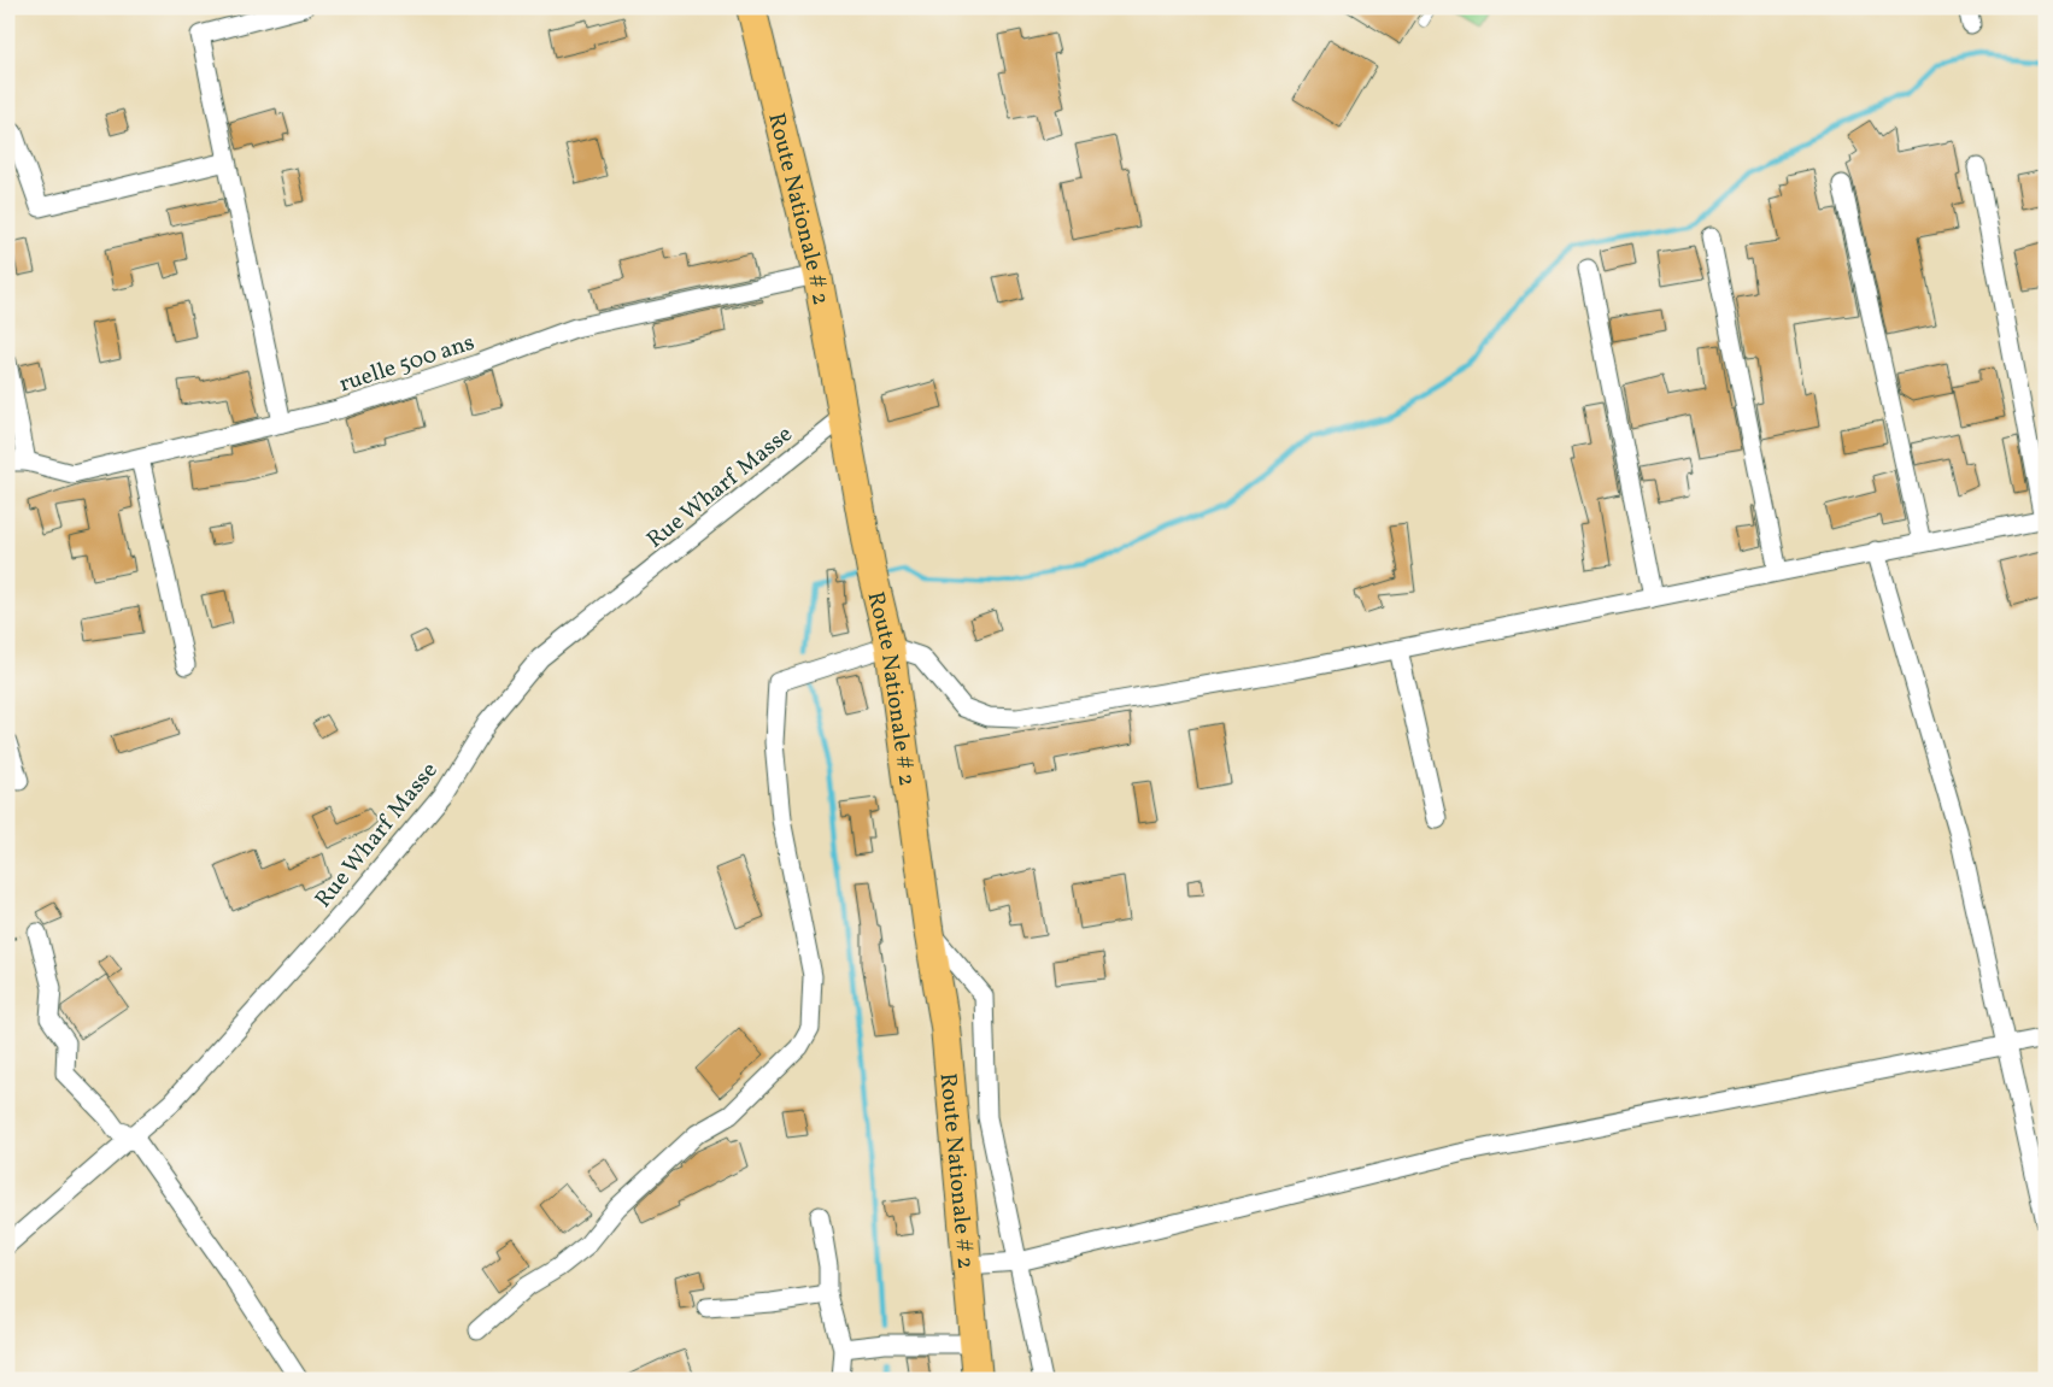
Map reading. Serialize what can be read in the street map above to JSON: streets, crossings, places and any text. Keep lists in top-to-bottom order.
{
  "streets": {
    "main road": ["Route Nationale # 2"],
    "street": ["ruelle 500 ans", "Rue Wharf Masse"]
  },
  "crossings": [
    ["Route Nationale # 2", "ruelle 500 ans"],
    ["Route Nationale # 2", "Rue Wharf Masse"]
  ]
}
